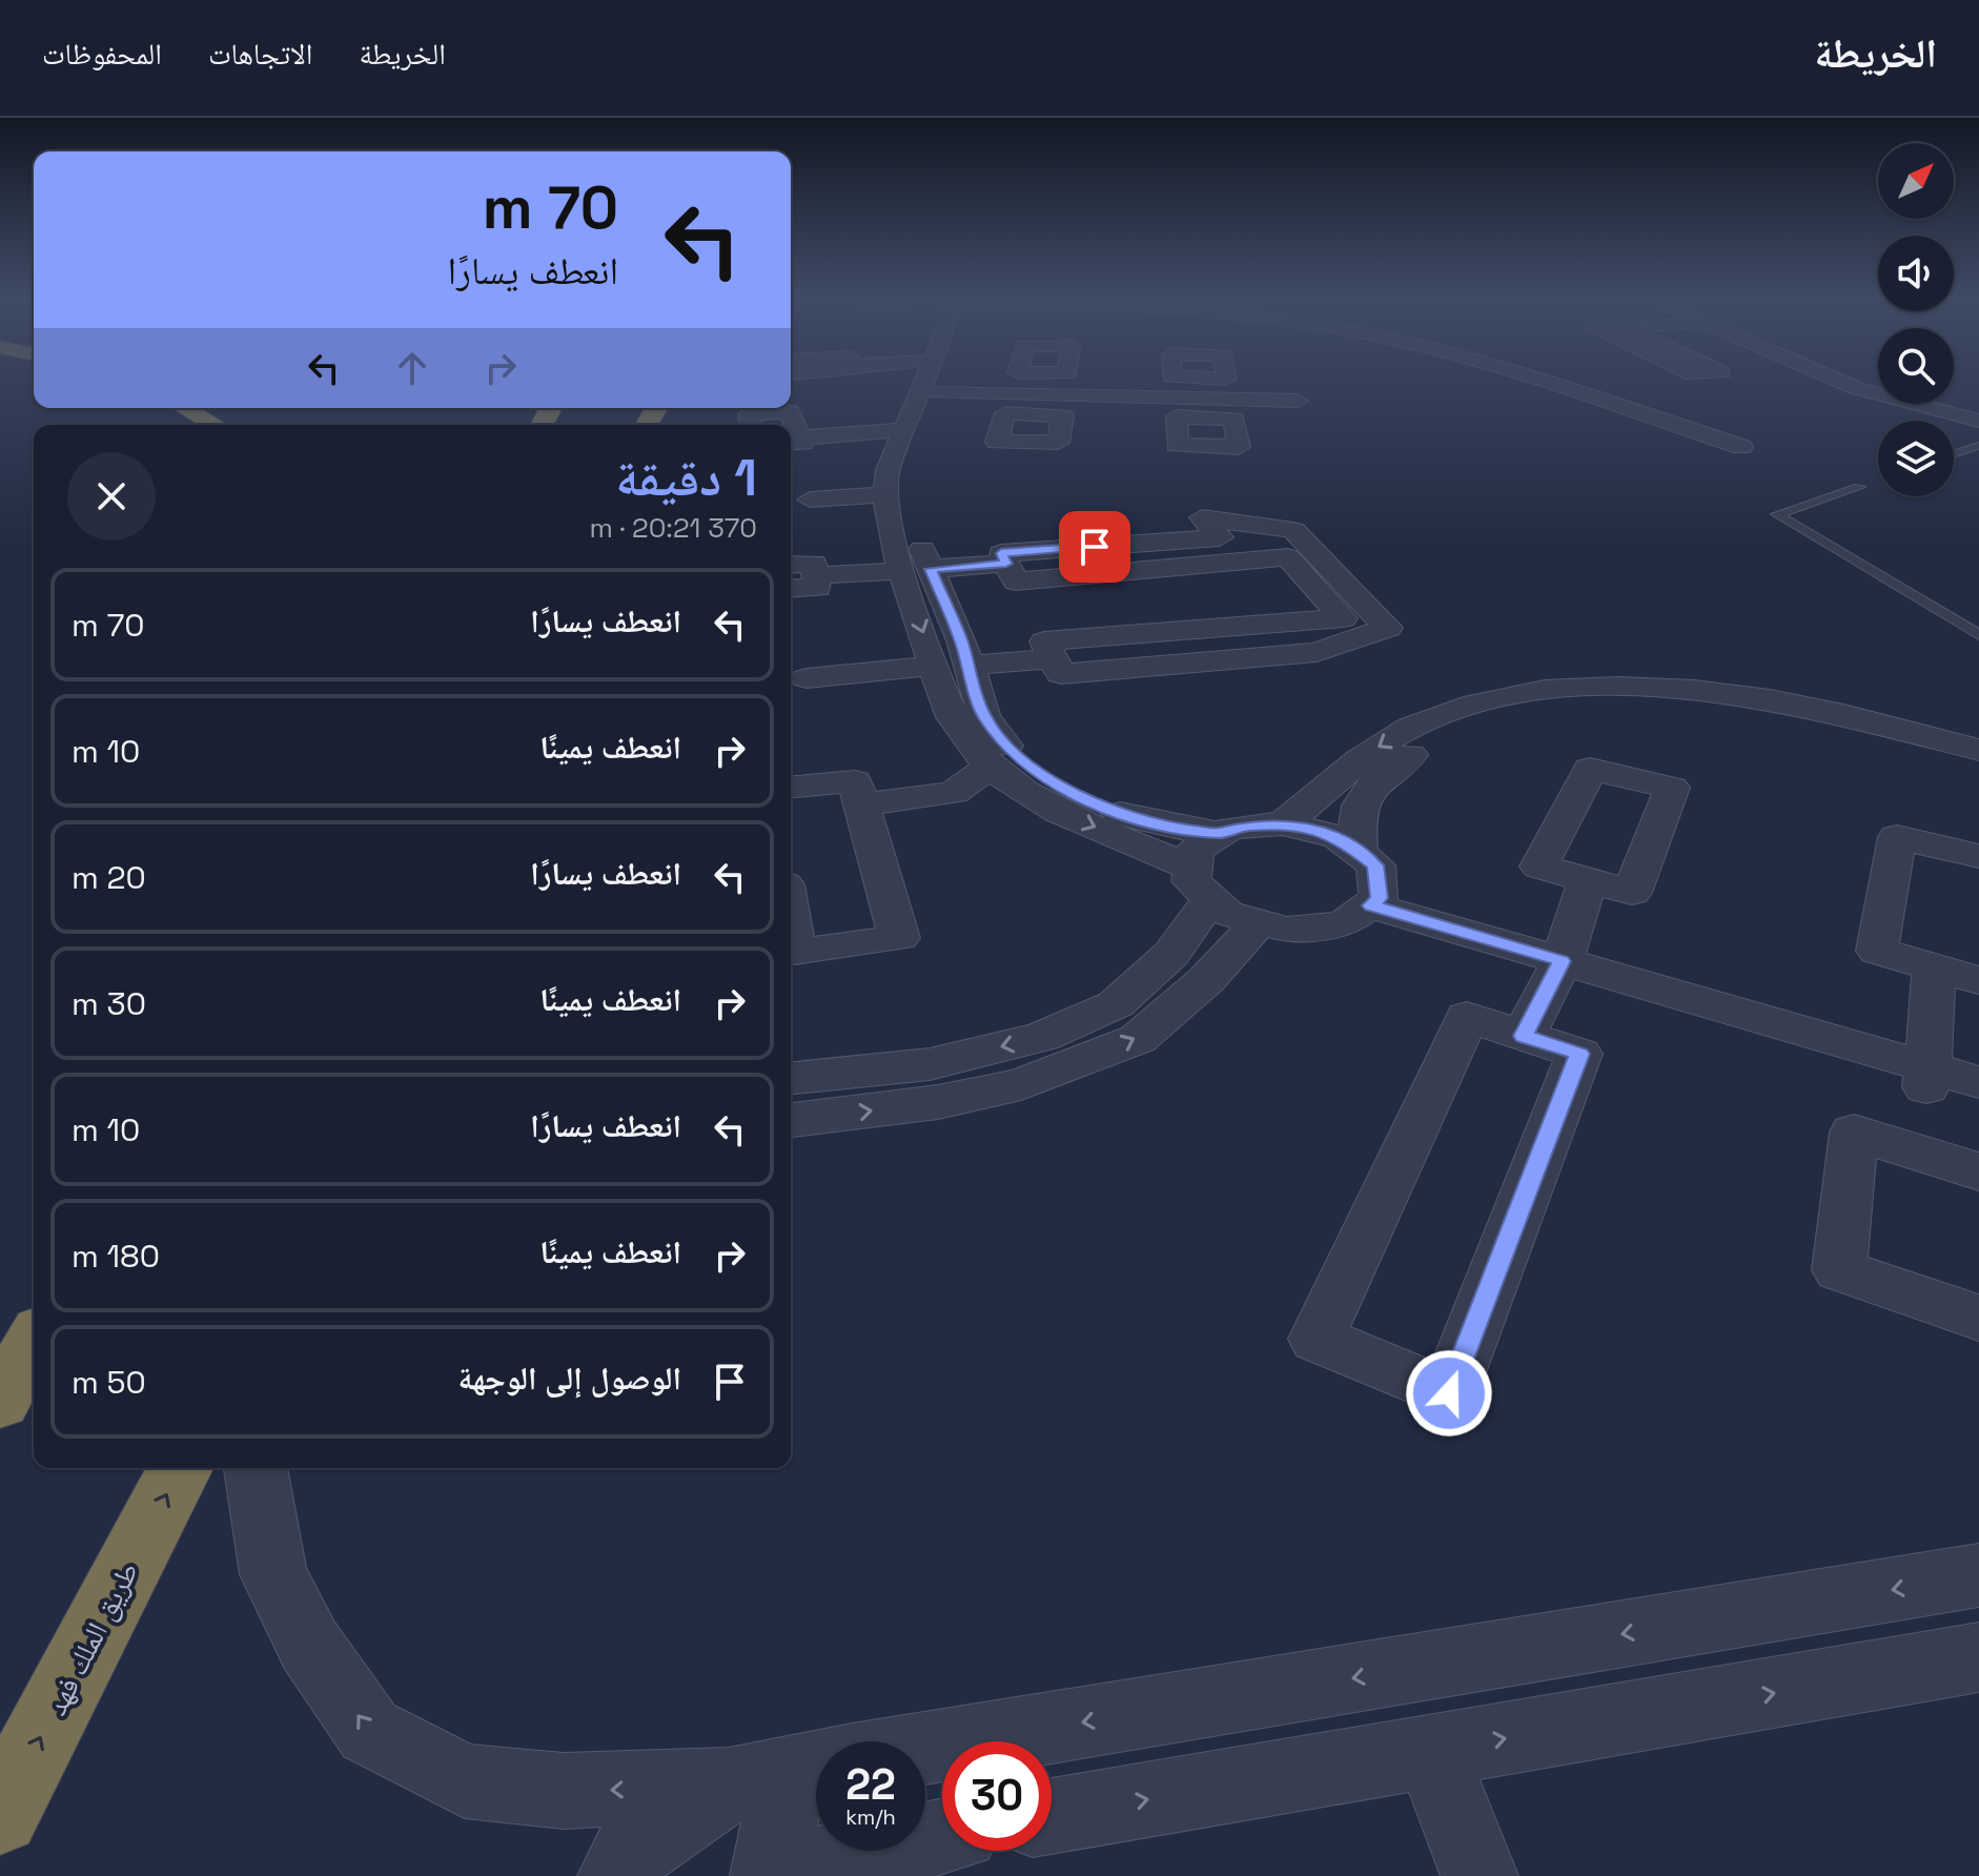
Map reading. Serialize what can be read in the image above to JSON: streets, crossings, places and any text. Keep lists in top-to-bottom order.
{
  "streets": {
    "highway": ["طريق الملك فهد"]
  },
  "one_way": ["طريق الملك فهد"],
  "north": "top right",
  "page": {
    "header": "الخريطة",
    "nav": ["الخريطة", "الاتجاهات", "المحفوظات"],
    "turn": ["70 m", "انعطف يسارًا"],
    "heading": ["1 دقيقة", "370 m · 20:21"],
    "list": [
      {
        "name": "انعطف يسارًا",
        "value": "70 m"
      },
      {
        "name": "انعطف يمينًا",
        "value": "10 m"
      },
      {
        "name": "انعطف يسارًا",
        "value": "20 m"
      },
      {
        "name": "انعطف يمينًا",
        "value": "30 m"
      },
      {
        "name": "انعطف يسارًا",
        "value": "10 m"
      },
      {
        "name": "انعطف يمينًا",
        "value": "180 m"
      },
      {
        "name": "الوصول إلى الوجهة",
        "value": "50 m"
      }
    ],
    "speed": "22 km/h",
    "limit": "30"
  }
}
